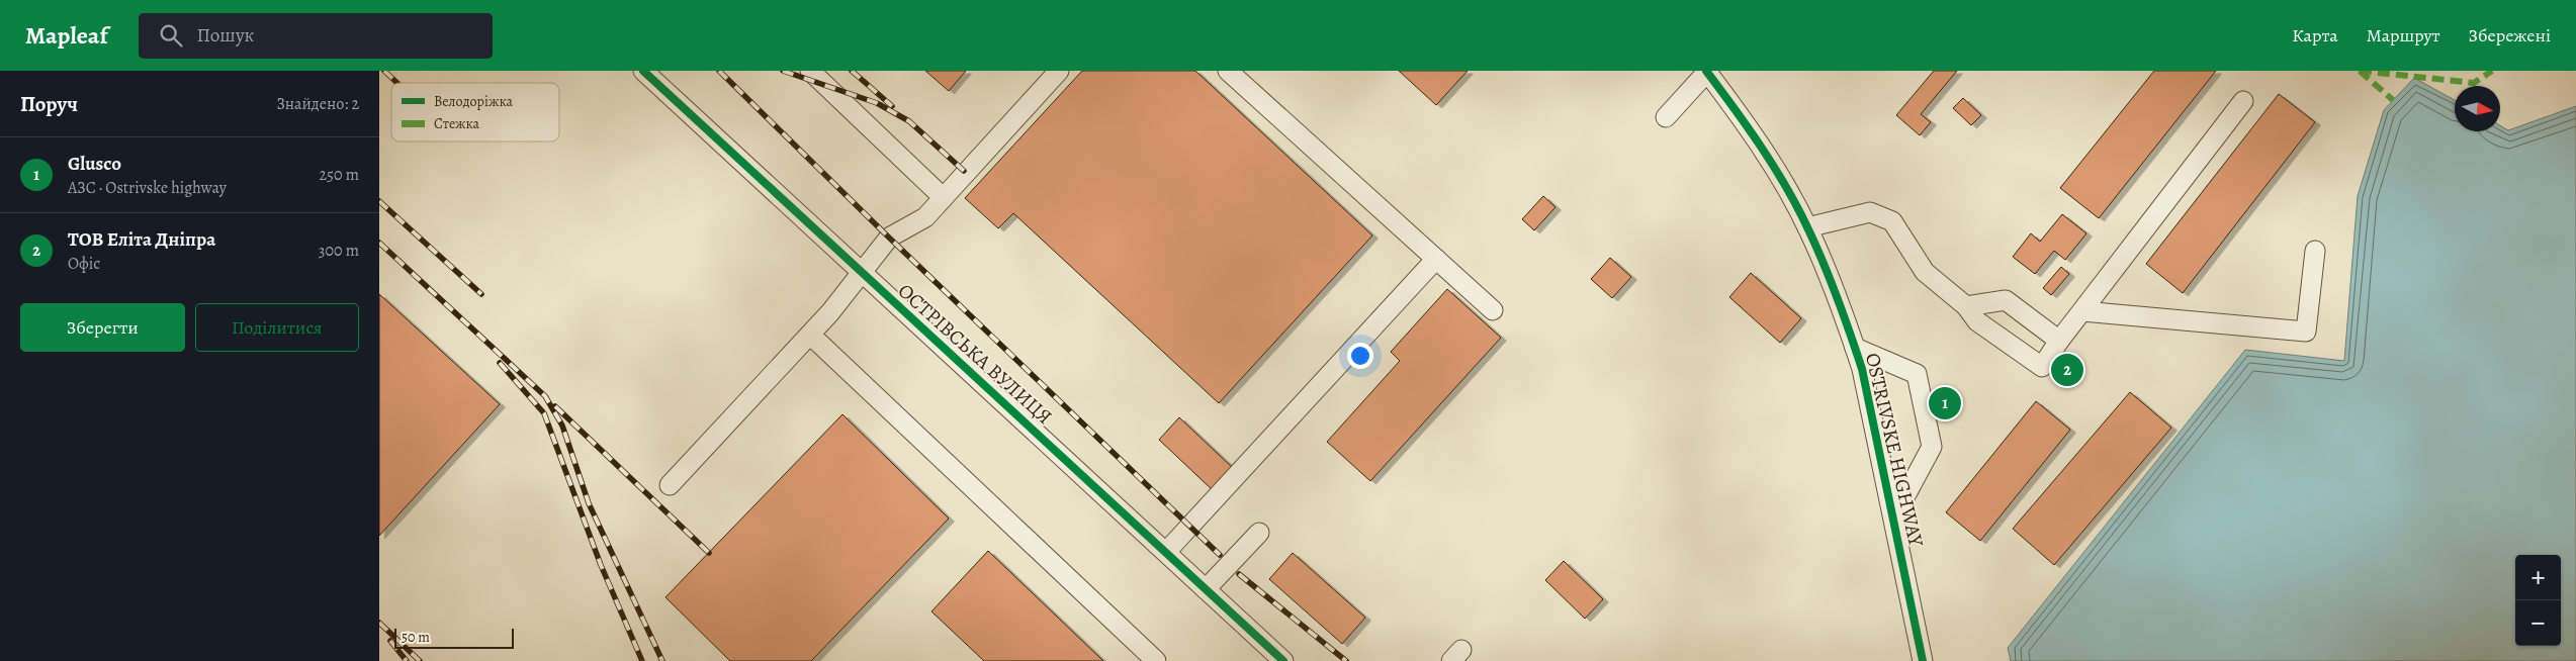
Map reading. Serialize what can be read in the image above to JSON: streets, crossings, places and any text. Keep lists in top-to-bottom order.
{
  "streets": {
    "street": ["ОСТРІВСЬКА ВУЛИЦЯ", "OSTRIVSKE HIGHWAY"]
  },
  "legend": ["Велодоріжка", "Стежка"],
  "scale_bar": "50 m",
  "north": "right",
  "page": {
    "header": "Mapleaf",
    "search": "Пошук",
    "nav": ["Карта", "Маршрут", "Збережені"],
    "heading": ["Поруч", "Знайдено: 2"],
    "list": [
      {
        "mark": "1",
        "name": "Glusco",
        "note": "АЗС · Ostrivske highway",
        "value": "250 m"
      },
      {
        "mark": "2",
        "name": "ТОВ Еліта Дніпра",
        "note": "Офіс",
        "value": "300 m"
      }
    ],
    "buttons": ["Зберегти", "Поділитися"],
    "pins": ["2", "1"],
    "map_buttons": ["+", "−"],
    "scale": "50 m"
  }
}
